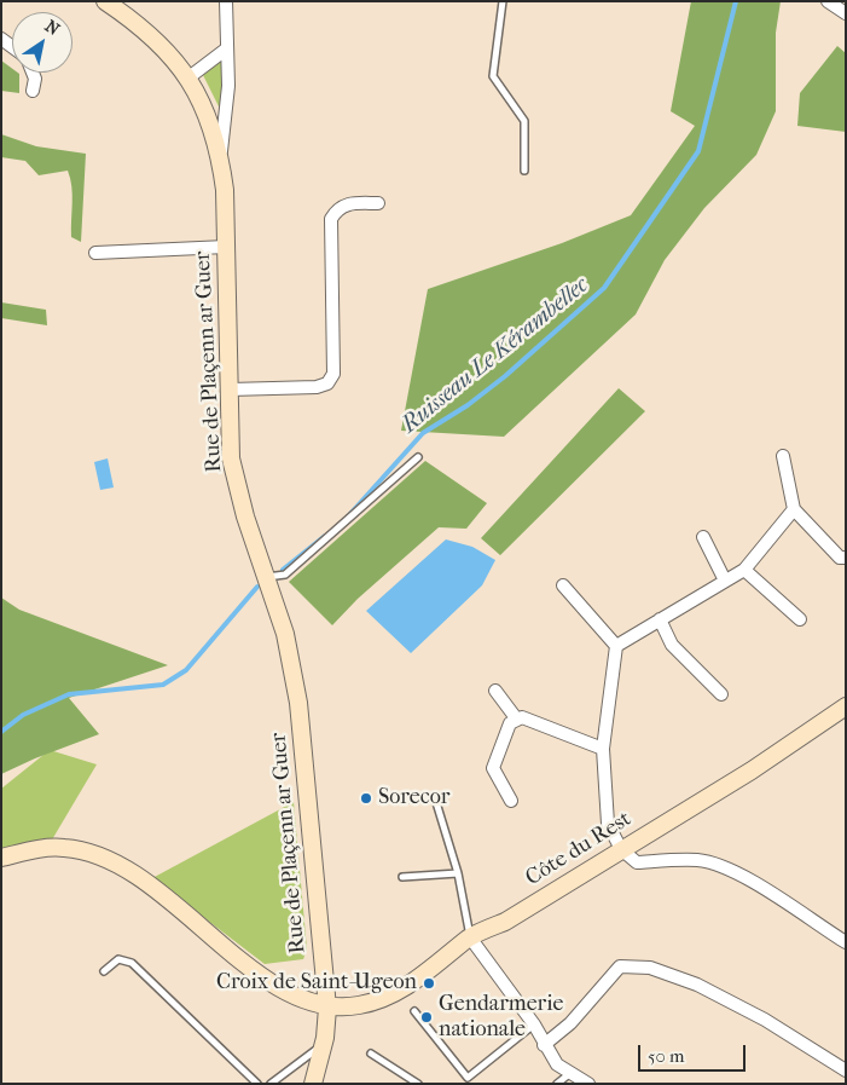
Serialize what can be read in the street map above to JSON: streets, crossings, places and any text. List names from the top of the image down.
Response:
{
  "streets": {
    "main road": ["Rue de Plaçenn ar Guer", "Côte du Rest"]
  },
  "crossings": [
    ["Rue de Plaçenn ar Guer", "Côte du Rest"]
  ],
  "water": ["Ruisseau Le Kérambellec"],
  "places": ["Sorecor", "Croix de Saint-Ugeon", "Gendarmerie nationale"],
  "scale_bar": "50 m",
  "north": "top right"
}
